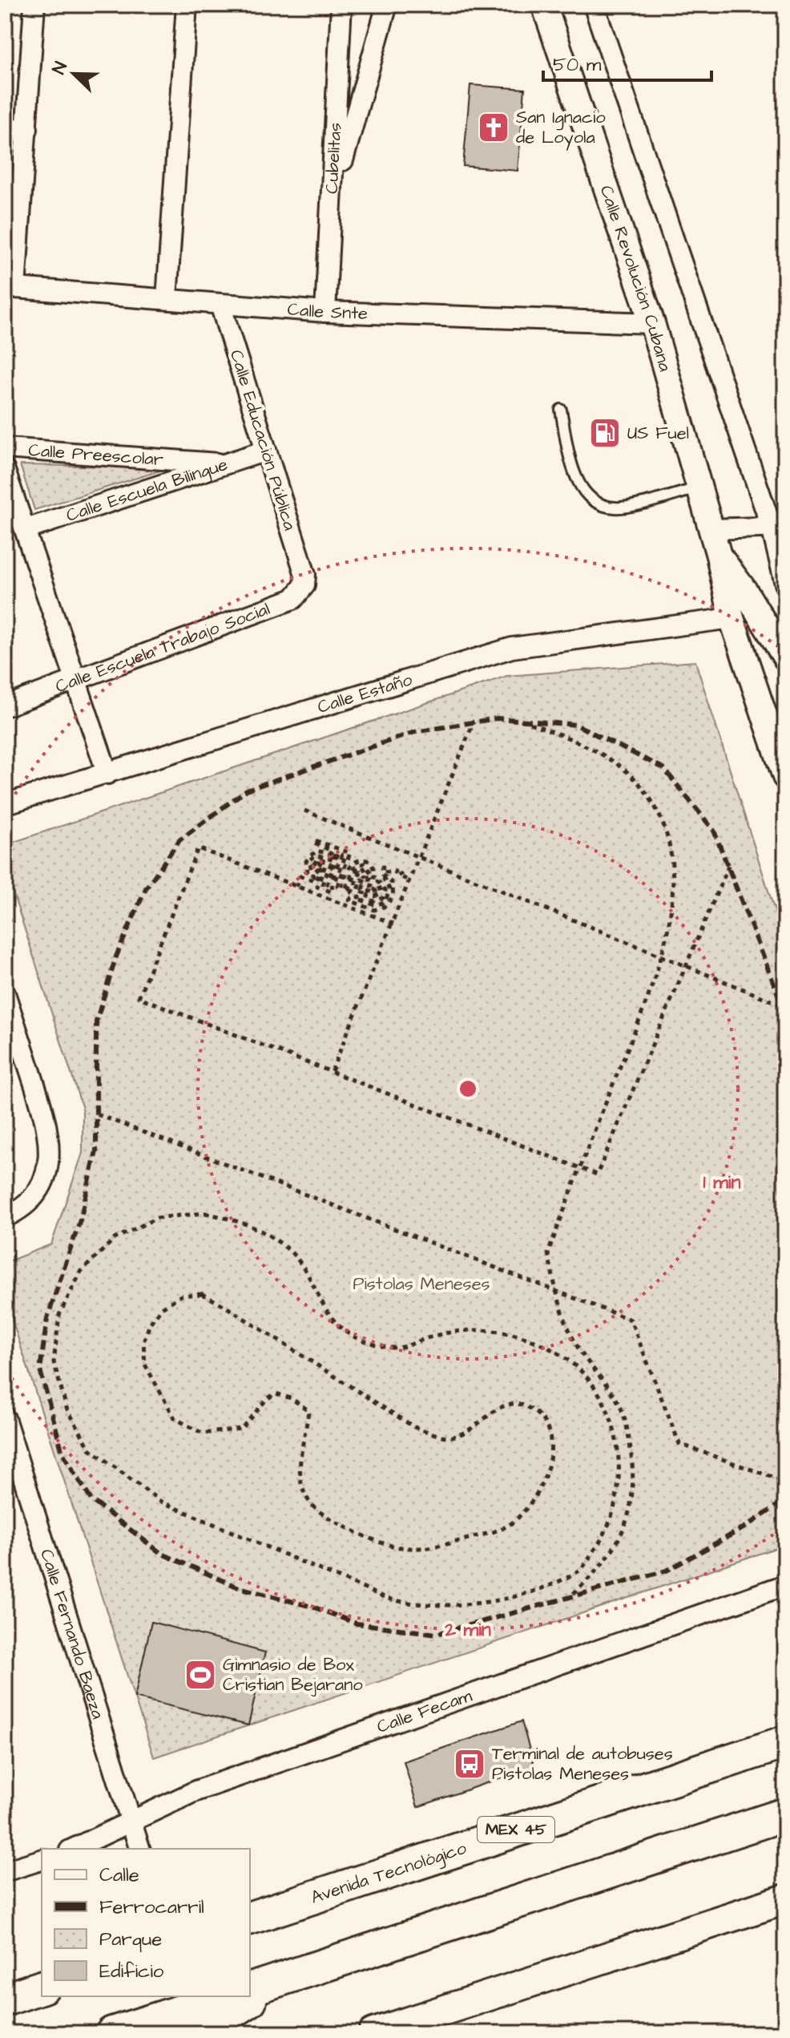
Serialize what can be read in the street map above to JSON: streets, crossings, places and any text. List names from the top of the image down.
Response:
{
  "streets": {
    "main road": ["MEX 45", "Avenida Tecnológico"],
    "street": [
      "Cubelitas",
      "Calle Revolución Cubana",
      "Calle Snte",
      "Calle Educación Pública",
      "Calle Preescolar",
      "Calle Escuela Bilingue",
      "Calle Escuela Trabajo Social",
      "Calle Estaño",
      "Calle Fernando Baeza",
      "Calle Fecam"
    ]
  },
  "crossings": [
    ["Cubelitas", "Calle Snte"],
    ["Calle Revolución Cubana", "Calle Snte"],
    ["Calle Revolución Cubana", "Calle Estaño"],
    ["Calle Snte", "Calle Educación Pública"],
    ["Calle Educación Pública", "Calle Escuela Bilingue"],
    ["Calle Educación Pública", "Calle Escuela Trabajo Social"],
    ["Calle Preescolar", "Calle Escuela Bilingue"],
    ["Calle Fernando Baeza", "Calle Fecam"]
  ],
  "parks": ["Pistolas Meneses"],
  "places": {
    "church": ["San Ignacio de Loyola"],
    "fuel station": ["US Fuel"],
    "sports": ["Gimnasio de Box Cristian Bejarano"],
    "bus stop": ["Terminal de autobuses Pistolas Meneses"]
  },
  "legend": [
    "Calle",
    "Ferrocarril",
    "Parque",
    "Edificio"
  ],
  "scale_bar": "50 m",
  "north": "top left",
  "rings": ["1 min", "2 min"]
}
